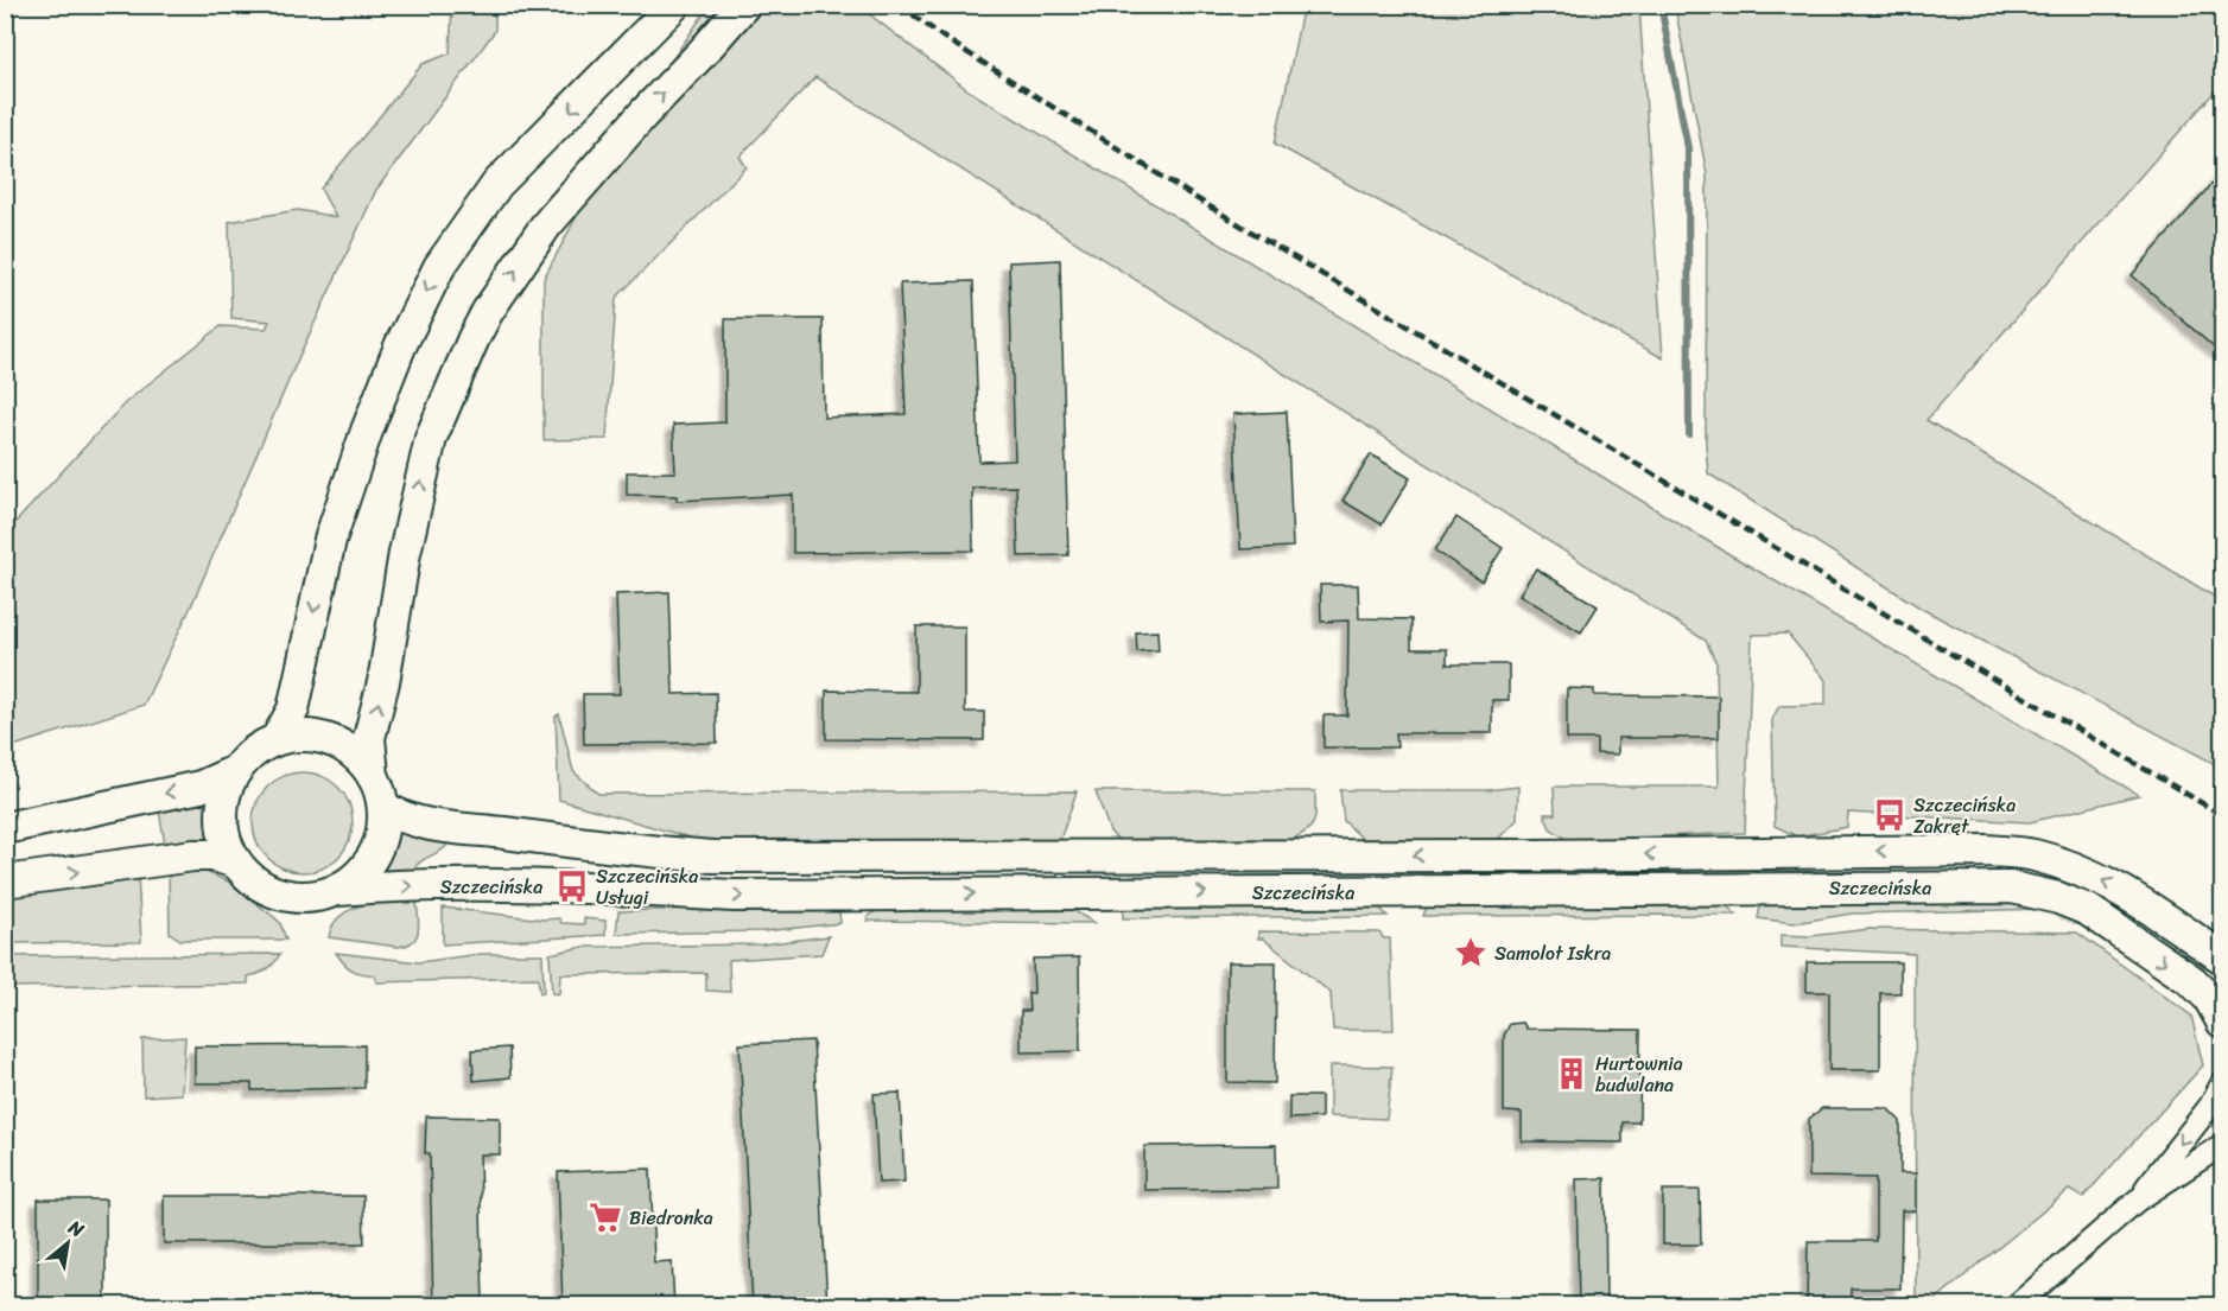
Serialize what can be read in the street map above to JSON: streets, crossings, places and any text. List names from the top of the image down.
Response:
{
  "streets": {
    "main road": ["Szczecińska"]
  },
  "places": {
    "bus stop": ["Szczecińska Zakręt", "Szczecińska Usługi"],
    "place": ["Samolot Iskra"],
    "building": ["Hurtownia budwlana"],
    "supermarket": ["Biedronka"]
  },
  "north": "top right"
}
